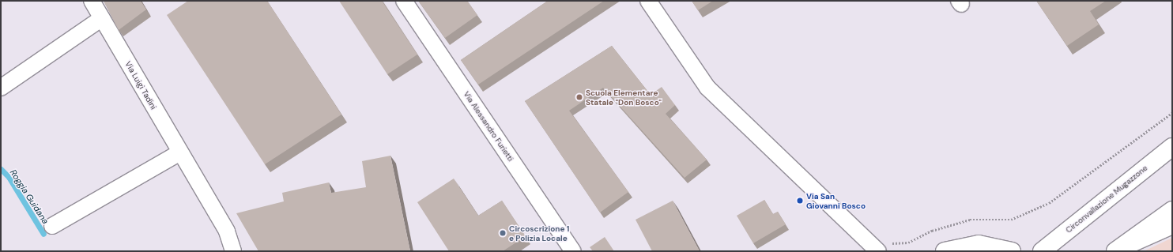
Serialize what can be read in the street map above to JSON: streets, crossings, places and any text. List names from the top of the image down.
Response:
{
  "streets": {
    "main road": ["Circonvallazione Mugazzone"],
    "street": ["Via Luigi Tadini", "Via Alessandro Furietti"]
  },
  "water": ["Roggia Guidana"],
  "places": ["Scuola Elementare Statale \"Don Bosco\"", "Via San Giovanni Bosco", "Circoscrizione 1 e Polizia Locale"]
}
